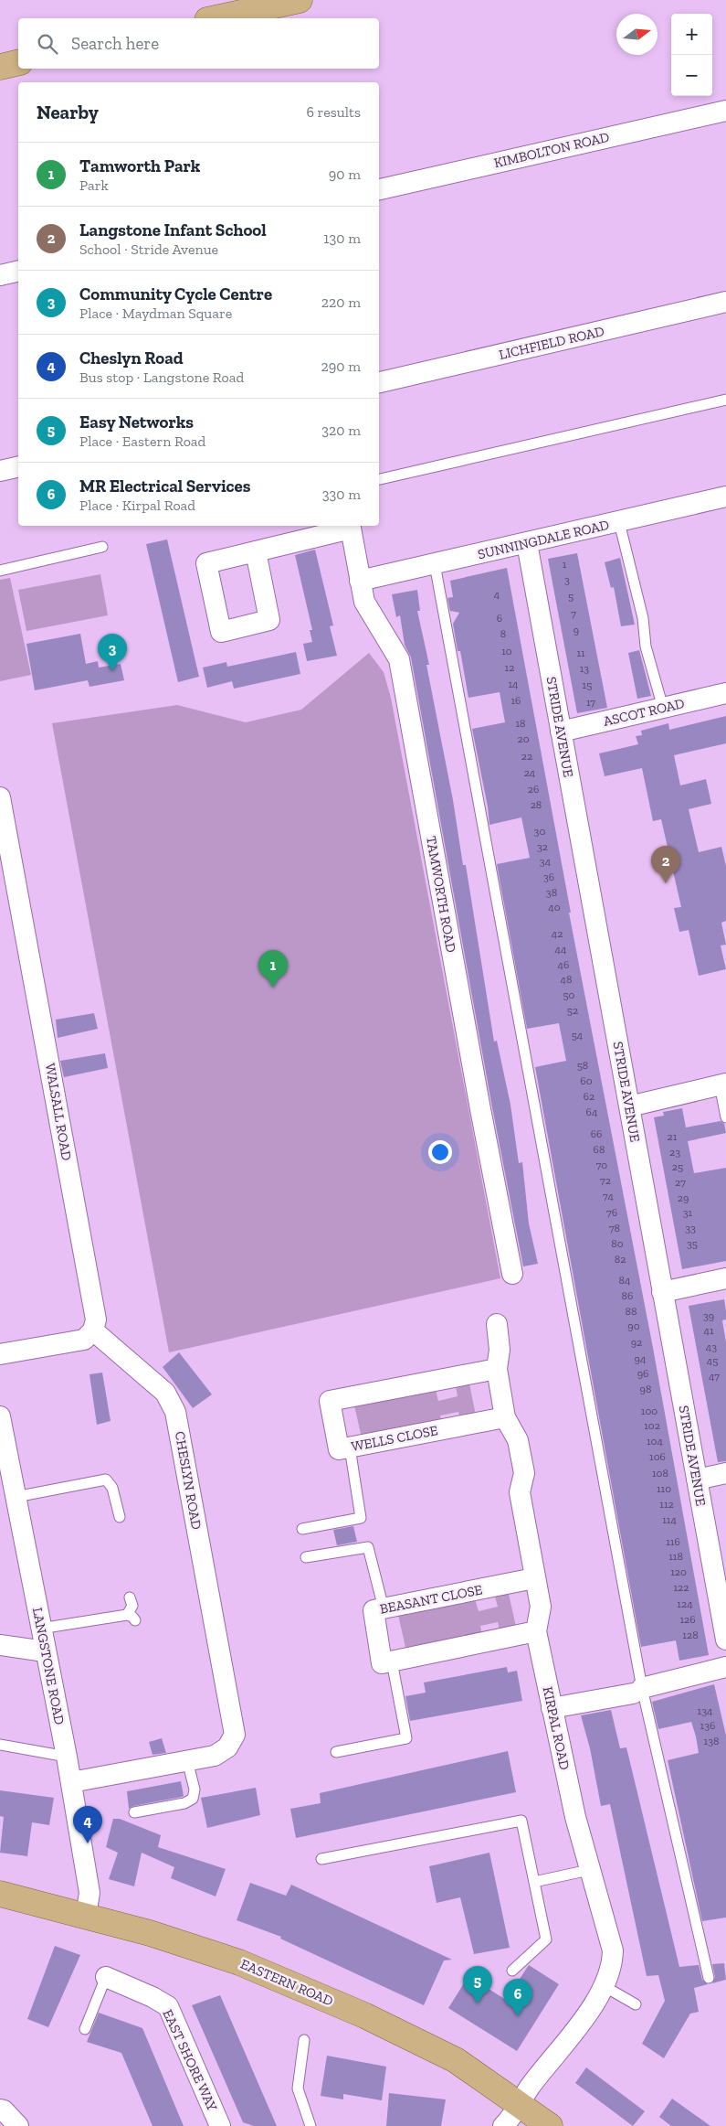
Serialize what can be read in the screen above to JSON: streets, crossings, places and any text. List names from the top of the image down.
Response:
{
  "streets": {
    "main road": ["EASTERN ROAD"],
    "street": [
      "KIMBOLTON ROAD",
      "LICHFIELD ROAD",
      "SUNNINGDALE ROAD",
      "ASCOT ROAD",
      "STRIDE AVENUE",
      "TAMWORTH ROAD",
      "WALSALL ROAD",
      "WELLS CLOSE",
      "CHESLYN ROAD",
      "BEASANT CLOSE",
      "LANGSTONE ROAD",
      "KIRPAL ROAD",
      "EAST SHORE WAY"
    ]
  },
  "crossings": [
    ["SUNNINGDALE ROAD", "STRIDE AVENUE"],
    ["SUNNINGDALE ROAD", "TAMWORTH ROAD"],
    ["ASCOT ROAD", "STRIDE AVENUE"],
    ["WALSALL ROAD", "CHESLYN ROAD"],
    ["WELLS CLOSE", "KIRPAL ROAD"],
    ["CHESLYN ROAD", "LANGSTONE ROAD"],
    ["BEASANT CLOSE", "KIRPAL ROAD"],
    ["LANGSTONE ROAD", "EASTERN ROAD"],
    ["KIRPAL ROAD", "EASTERN ROAD"]
  ],
  "house_numbers": [
    "1",
    "3",
    "4",
    "5",
    "7",
    "6",
    "9",
    "8",
    "10",
    "11",
    "12",
    "13",
    "14",
    "15",
    "16",
    "17",
    "18",
    "20",
    "22",
    "24",
    "26",
    "28",
    "30",
    "32",
    "34",
    "36",
    "38",
    "40",
    "42",
    "44",
    "46",
    "48",
    "50",
    "52",
    "54",
    "58",
    "60",
    "62",
    "64",
    "66",
    "21",
    "68",
    "23",
    "70",
    "25",
    "72",
    "27",
    "74",
    "29",
    "76",
    "31",
    "78",
    "33",
    "80",
    "35",
    "82",
    "84",
    "86",
    "88",
    "39",
    "90",
    "41",
    "92",
    "43",
    "94",
    "45",
    "96",
    "47",
    "98",
    "100",
    "102",
    "104",
    "106",
    "108",
    "110",
    "112",
    "114",
    "116",
    "118",
    "120",
    "122",
    "124",
    "126",
    "128",
    "134",
    "136",
    "138"
  ],
  "north": "right",
  "page": {
    "map_buttons": ["+", "−"],
    "search": "Search here",
    "heading": ["Nearby", "6 results"],
    "list": [
      {
        "mark": "1",
        "name": "Tamworth Park",
        "note": "Park",
        "value": "90 m"
      },
      {
        "mark": "2",
        "name": "Langstone Infant School",
        "note": "School · Stride Avenue",
        "value": "130 m"
      },
      {
        "mark": "3",
        "name": "Community Cycle Centre",
        "note": "Place · Maydman Square",
        "value": "220 m"
      },
      {
        "mark": "4",
        "name": "Cheslyn Road",
        "note": "Bus stop · Langstone Road",
        "value": "290 m"
      },
      {
        "mark": "5",
        "name": "Easy Networks",
        "note": "Place · Eastern Road",
        "value": "320 m"
      },
      {
        "mark": "6",
        "name": "MR Electrical Services",
        "note": "Place · Kirpal Road",
        "value": "330 m"
      }
    ],
    "pins": [
      "3",
      "2",
      "1",
      "4",
      "5",
      "6"
    ]
  }
}
